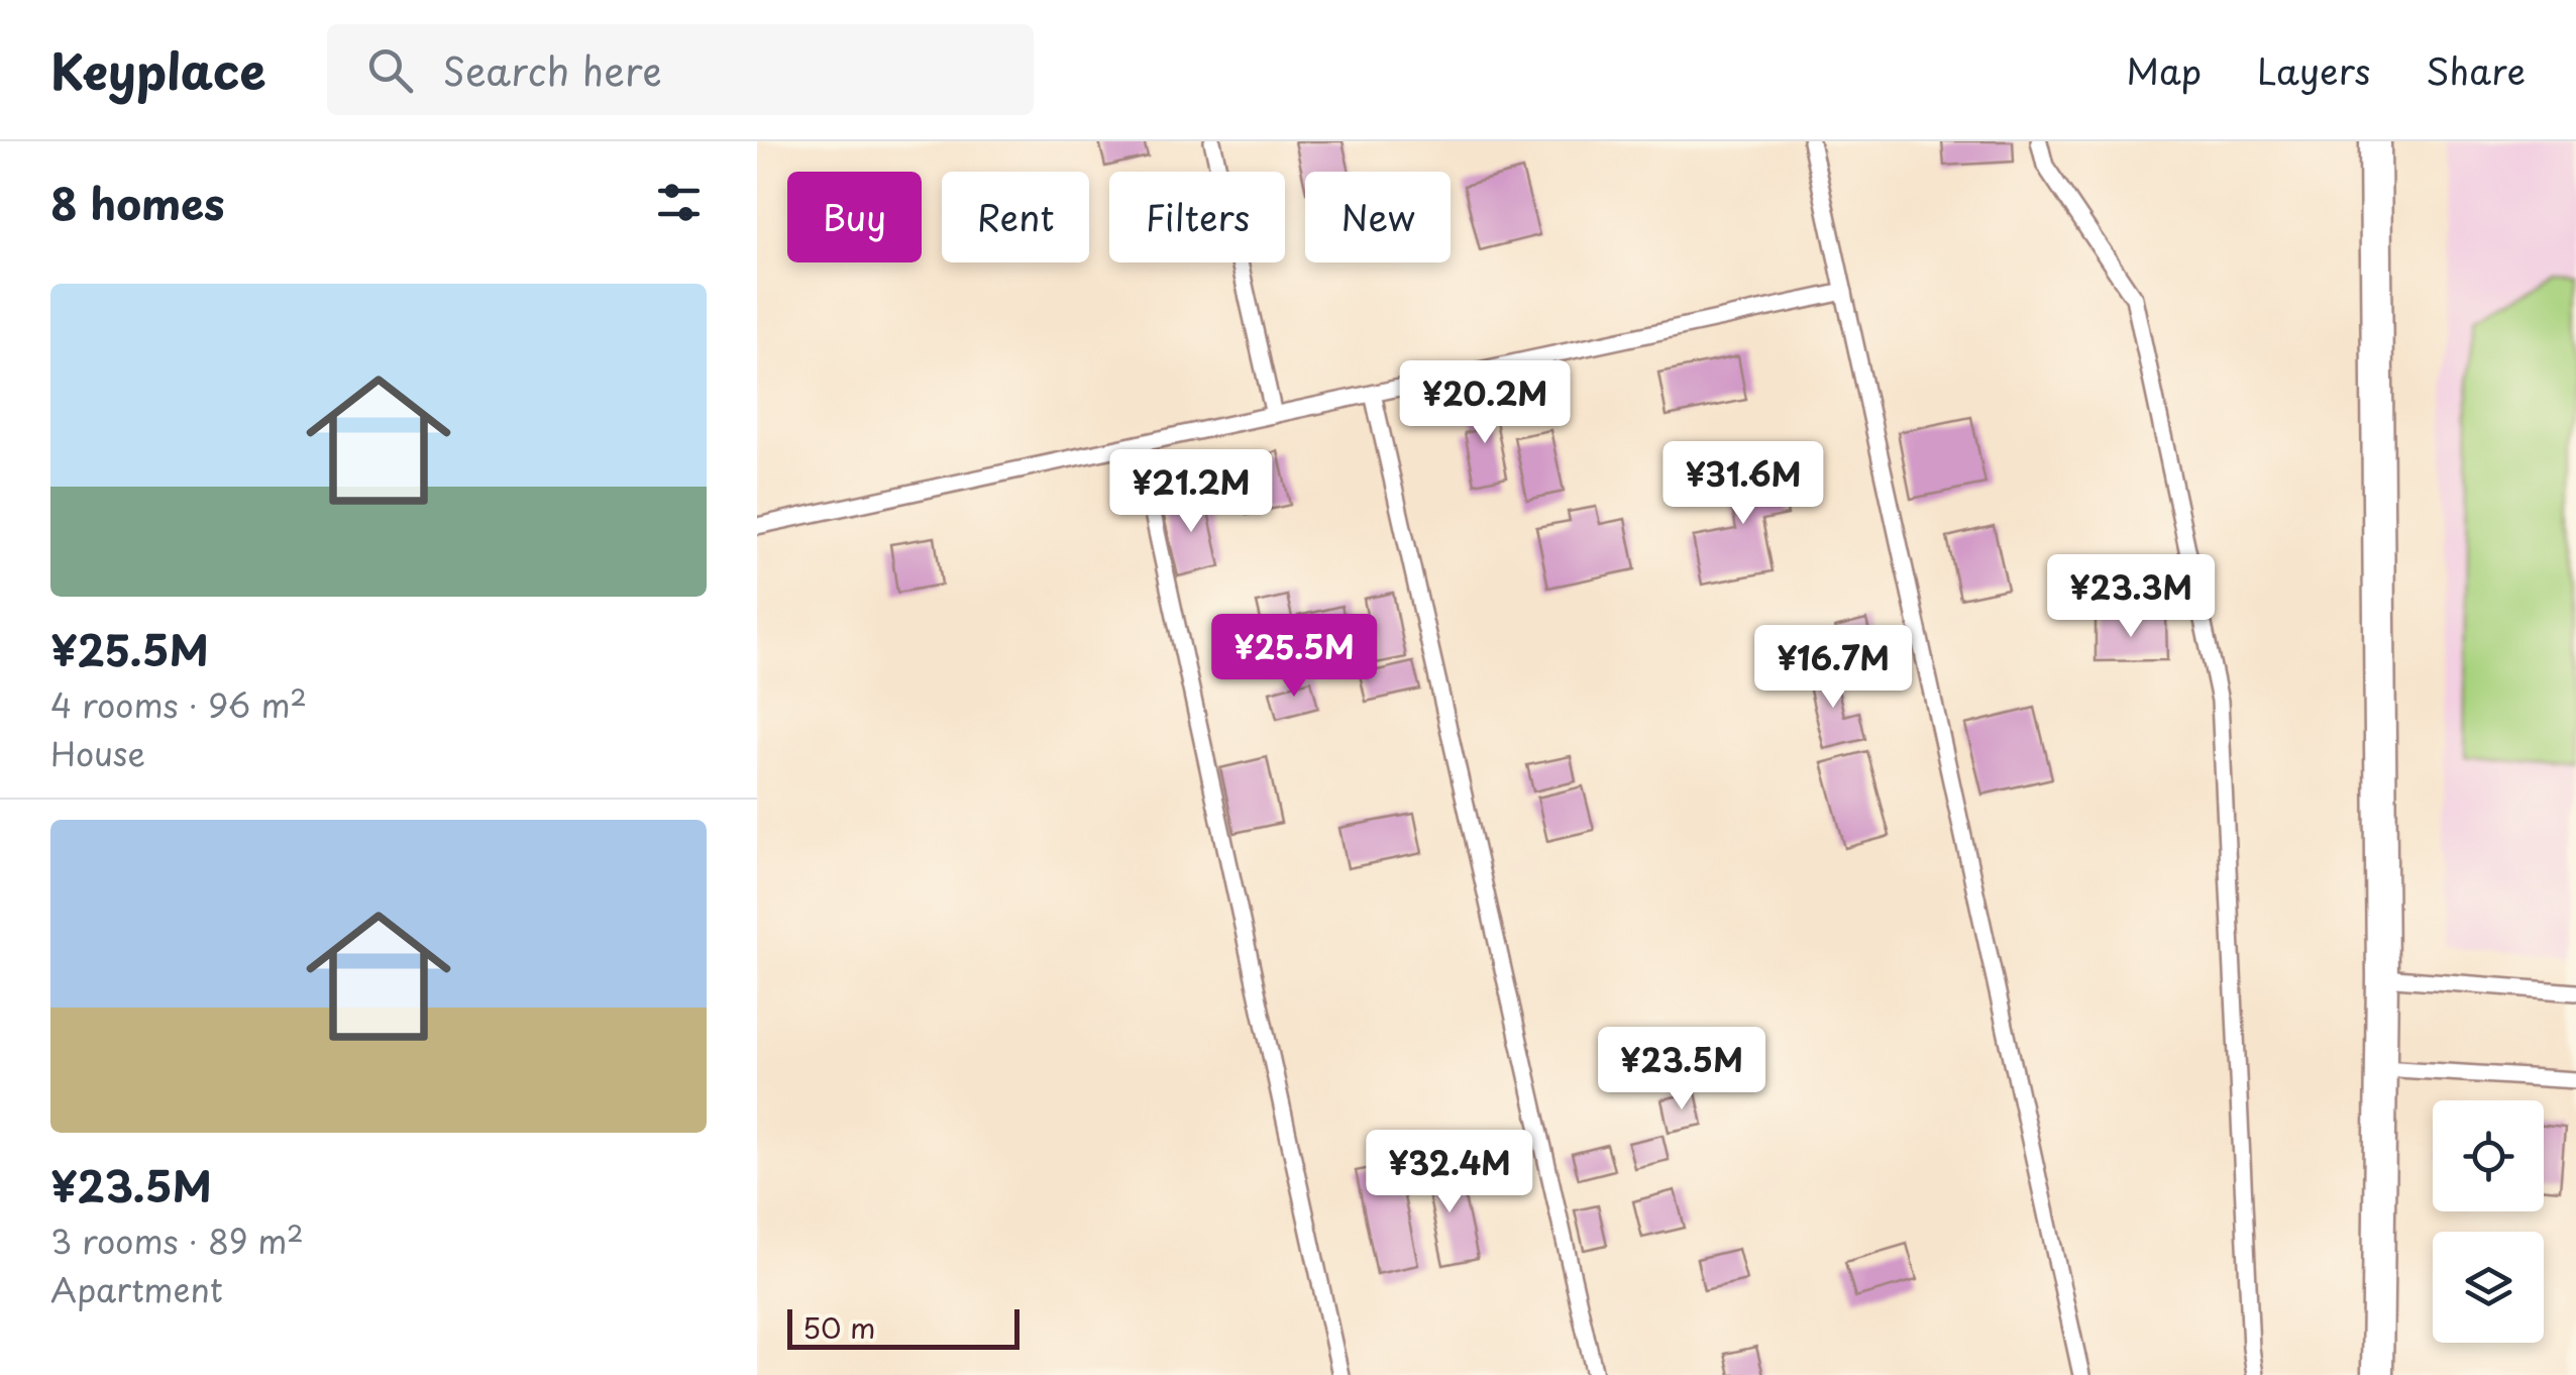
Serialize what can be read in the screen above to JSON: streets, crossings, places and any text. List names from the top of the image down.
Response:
{
  "scale_bar": "50 m",
  "page": {
    "header": "Keyplace",
    "search": "Search here",
    "nav": ["Map", "Layers", "Share"],
    "heading": "8 homes",
    "chip": [
      "Buy",
      "Rent",
      "Filters",
      "New"
    ],
    "list": [
      {
        "name": "¥25.5M",
        "note": "4 rooms · 96 m² · House"
      },
      {
        "name": "¥23.5M",
        "note": "3 rooms · 89 m² · Apartment"
      }
    ],
    "price": [
      "¥20.2M",
      "¥31.6M",
      "¥21.2M",
      "¥23.3M",
      "¥25.5M",
      "¥16.7M",
      "¥23.5M",
      "¥32.4M"
    ],
    "scale": "50 m"
  }
}
